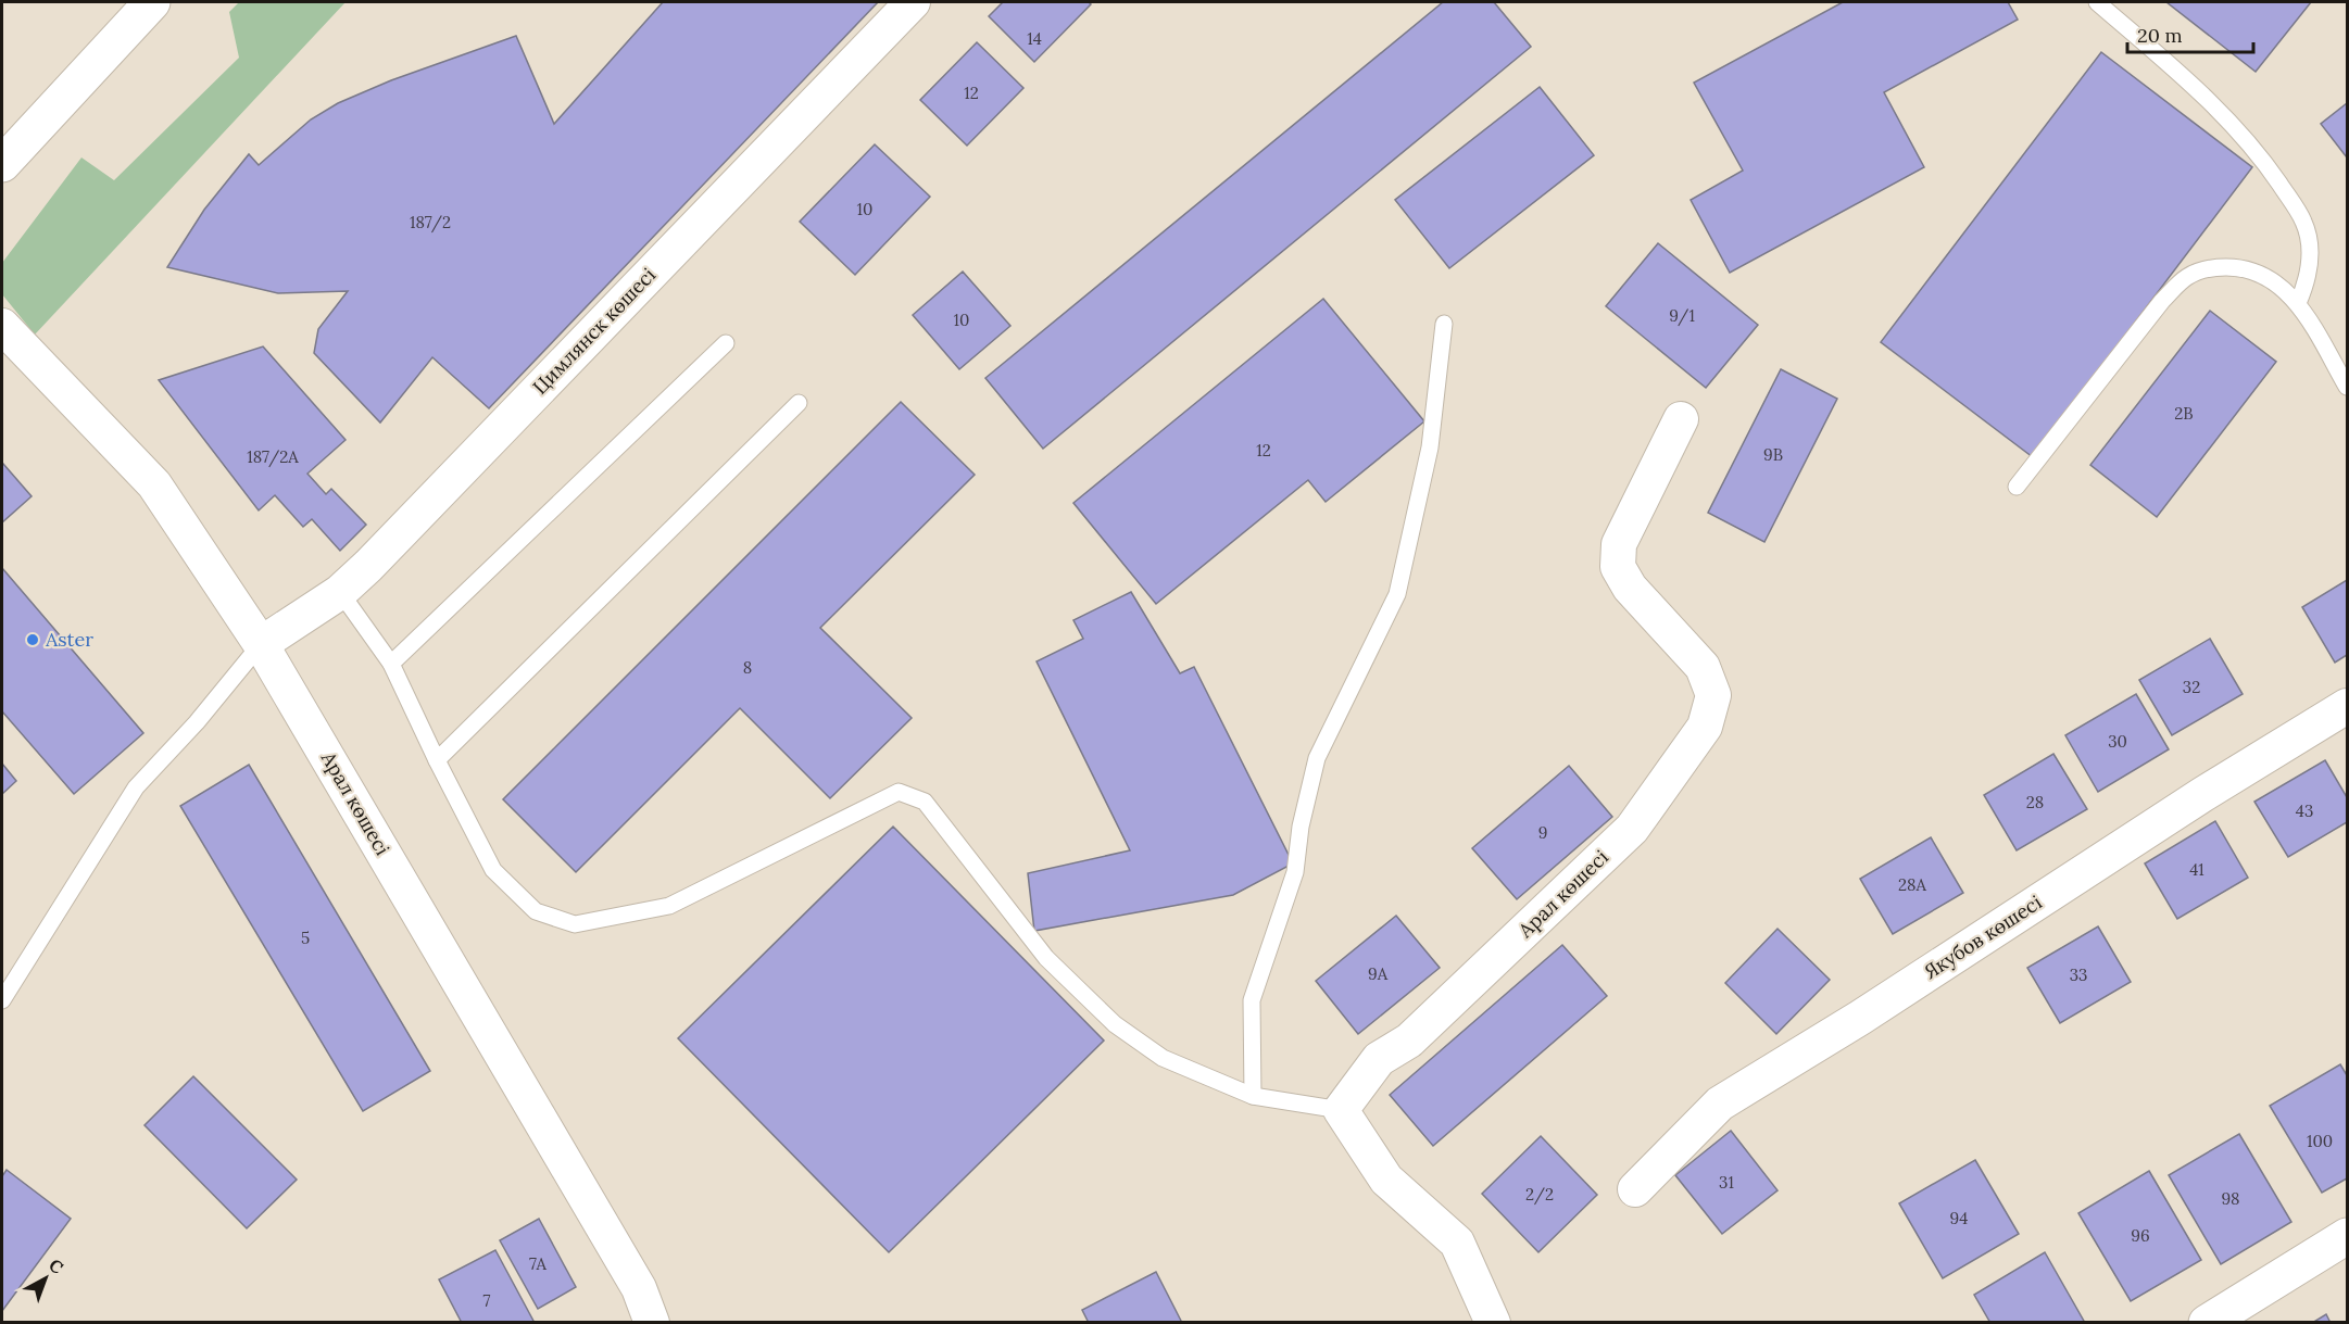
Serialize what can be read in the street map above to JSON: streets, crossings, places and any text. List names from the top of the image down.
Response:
{
  "streets": {
    "street": ["Цимлянск көшесі", "Арал көшесі", "Якубов көшесі"]
  },
  "crossings": [
    ["Цимлянск көшесі", "Арал көшесі"]
  ],
  "places": ["Aster"],
  "house_numbers": [
    "14",
    "12",
    "10",
    "187/2",
    "9/1",
    "10",
    "2В",
    "12",
    "9В",
    "187/2А",
    "8",
    "32",
    "30",
    "28",
    "43",
    "9",
    "41",
    "28А",
    "5",
    "9А",
    "33",
    "100",
    "31",
    "2/2",
    "98",
    "94",
    "96",
    "7А",
    "7"
  ],
  "scale_bar": "20 m",
  "north": "top right"
}
